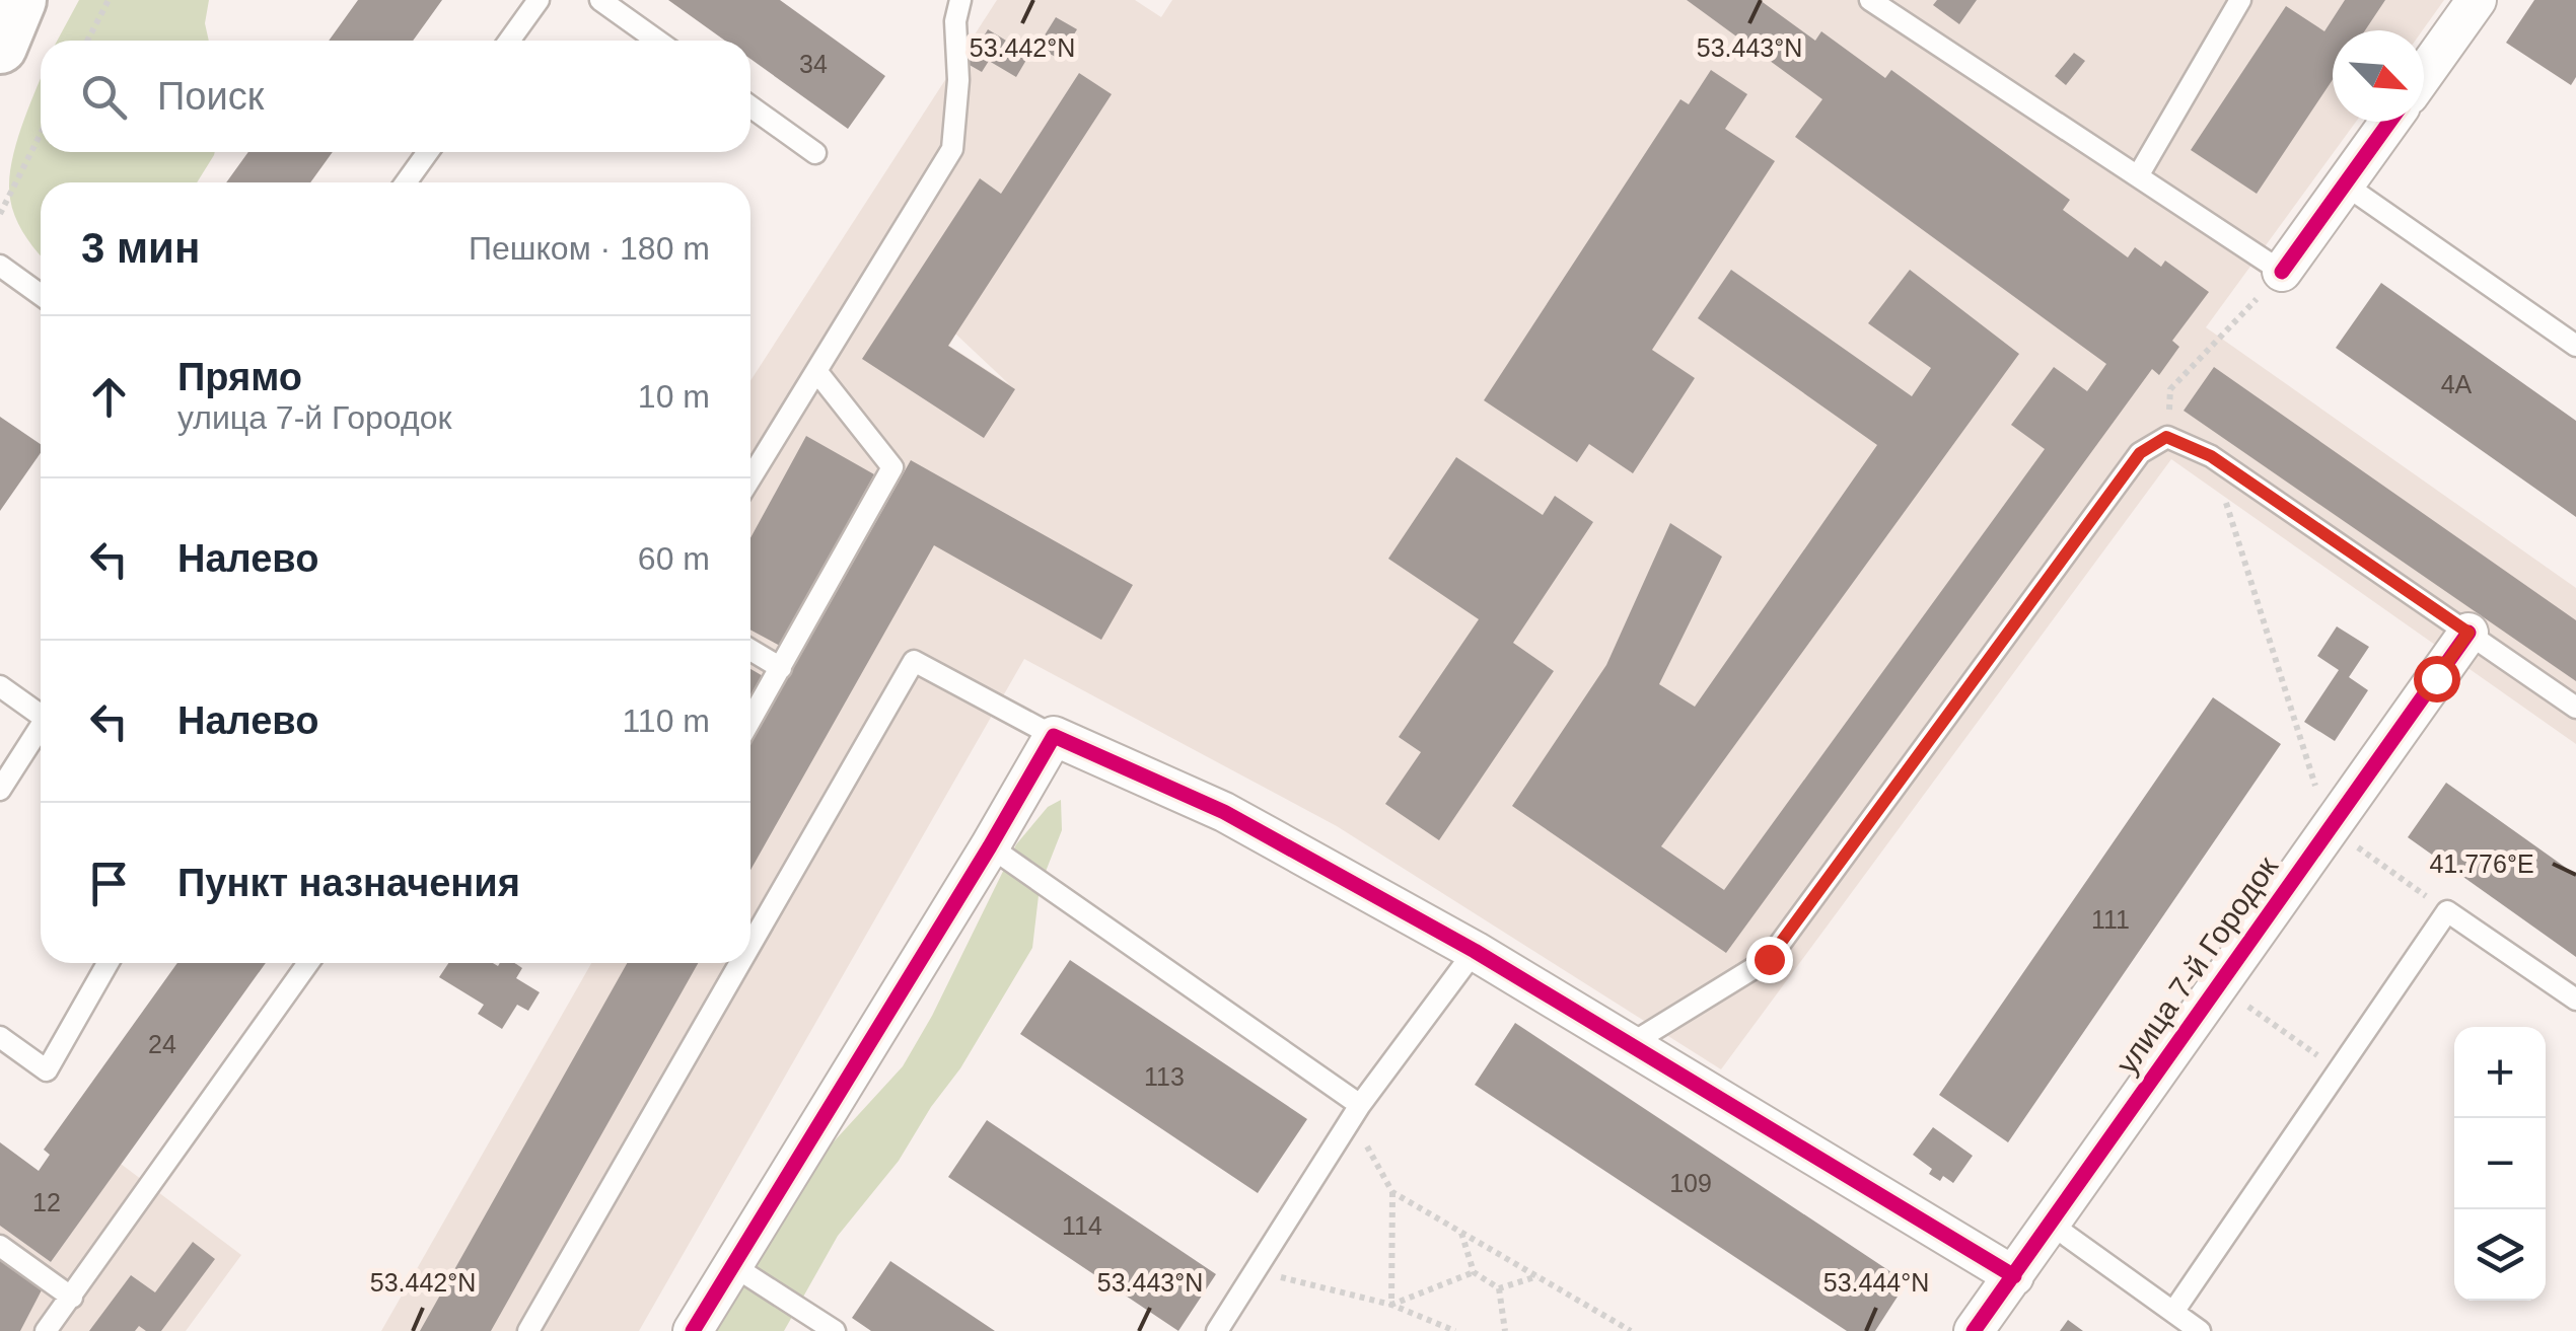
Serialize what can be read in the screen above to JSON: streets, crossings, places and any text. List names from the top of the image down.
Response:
{
  "streets": {
    "street": ["улица 7-й Городок"]
  },
  "house_numbers": [
    "34",
    "4А",
    "111",
    "24",
    "113",
    "109",
    "12",
    "114"
  ],
  "north": "bottom right",
  "page": {
    "search": "Поиск",
    "heading": ["3 мин", "Пешком · 180 m"],
    "list": [
      ["Прямо", "улица 7-й Городок", "10 m"],
      ["Налево", "60 m"],
      ["Налево", "110 m"],
      "Пункт назначения"
    ],
    "map_buttons": ["+", "−"]
  },
  "coordinates": [
    "53.442°N",
    "53.443°N",
    "41.776°E",
    "53.444°N"
  ]
}
